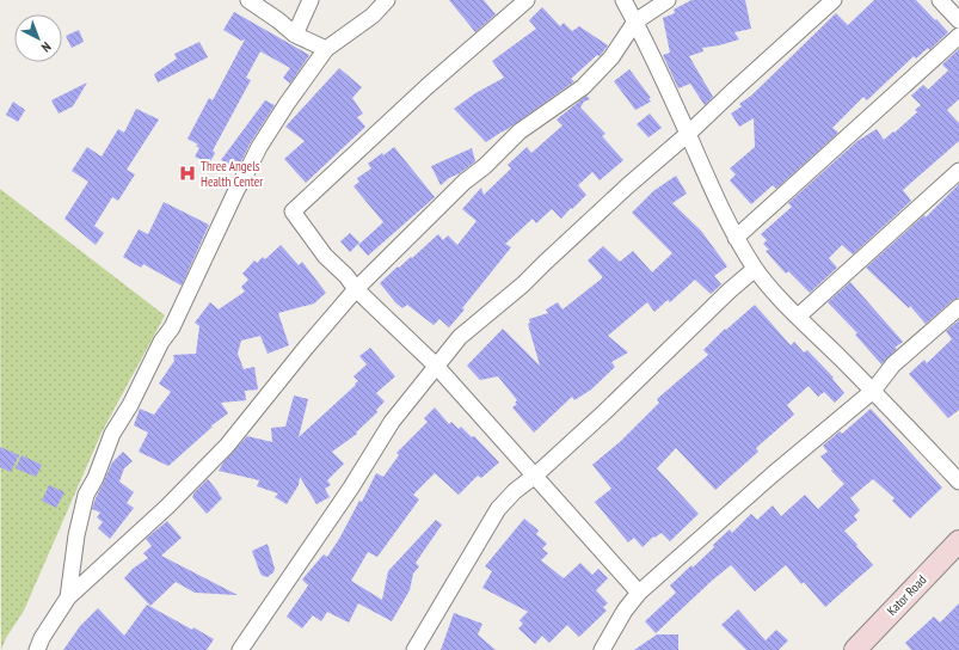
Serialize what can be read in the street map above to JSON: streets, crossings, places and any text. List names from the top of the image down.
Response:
{
  "streets": {
    "main road": ["Kator Road"]
  },
  "places": {
    "hospital": ["Three Angels Health Center"]
  },
  "north": "bottom right"
}
